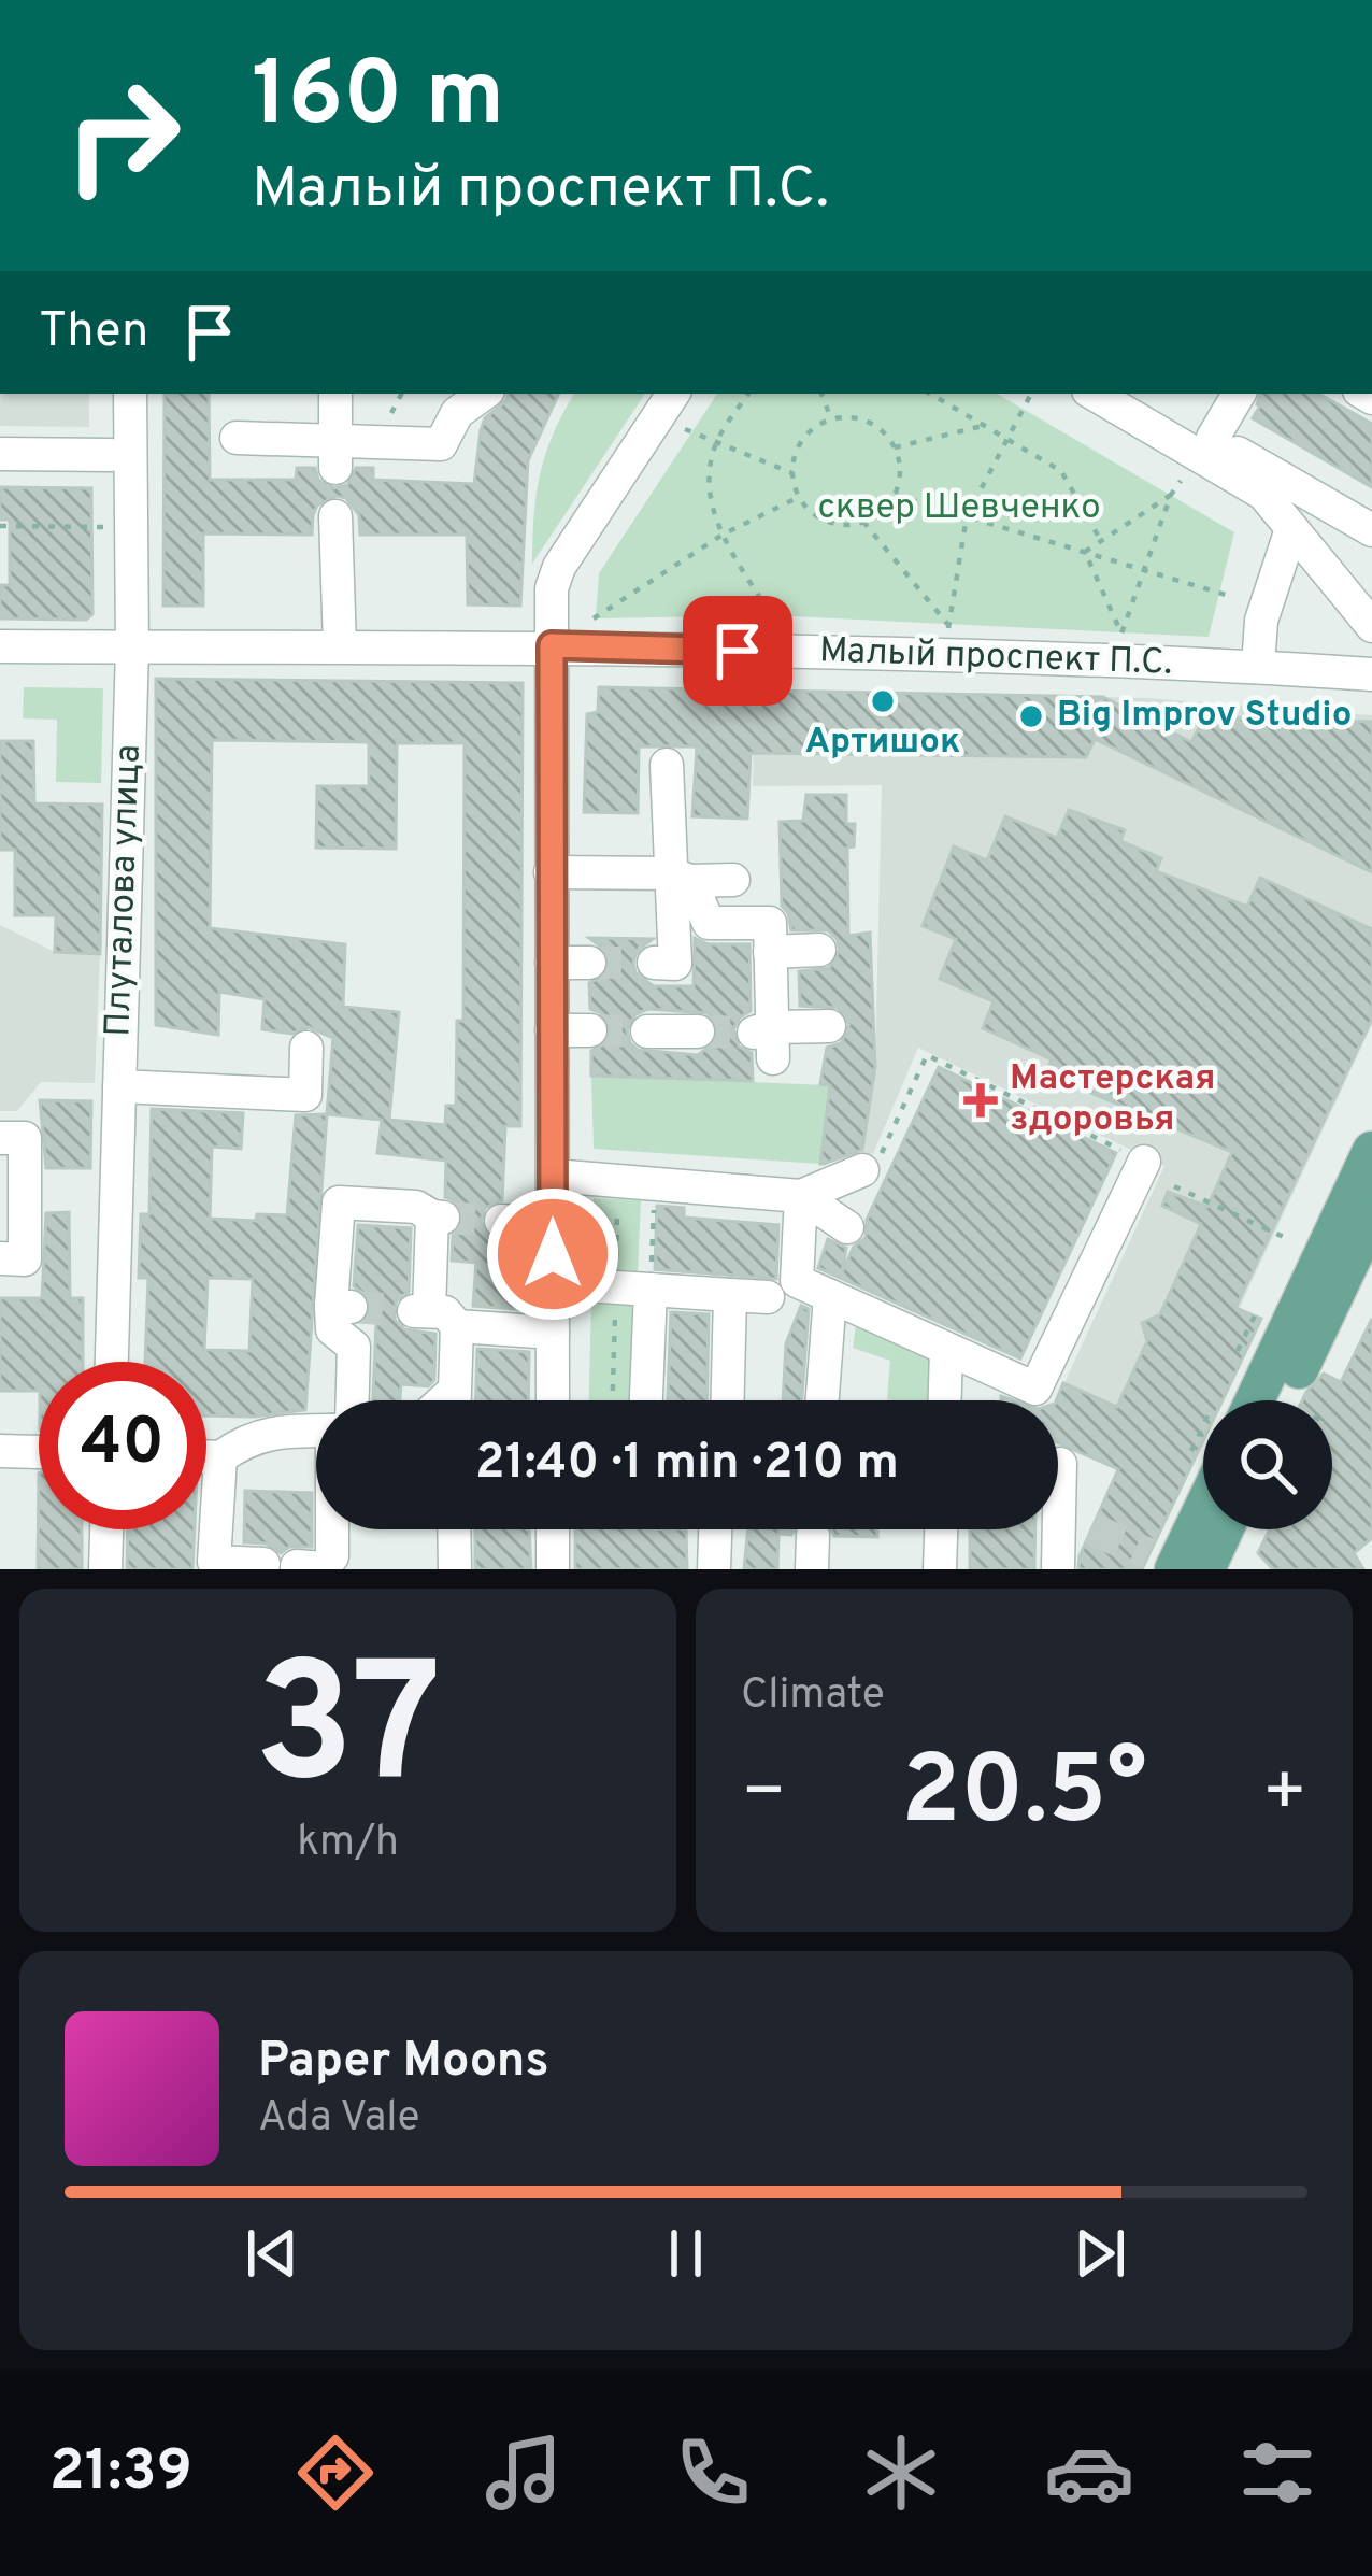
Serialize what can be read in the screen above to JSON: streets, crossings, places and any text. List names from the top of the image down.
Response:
{
  "streets": {
    "street": ["Малый проспект П.С.", "Плуталова улица"]
  },
  "crossings": [
    ["Малый проспект П.С.", "Плуталова улица"]
  ],
  "parks": ["сквер Шевченко"],
  "places": {
    "other": ["Артишок", "Big Improv Studio"],
    "health": ["Мастерская здоровья"]
  },
  "page": {
    "turn": ["160 m", "Малый проспект П.С."],
    "then": "Then",
    "limit": "40",
    "trip": "21:40 · 1 min · 210 m",
    "tile": [
      ["37", "km/h"],
      "Climate"
    ],
    "heat": ["−", "20.5°", "+"],
    "song": ["Paper Moons", "Ada Vale"],
    "tabs": "21:39"
  }
}
